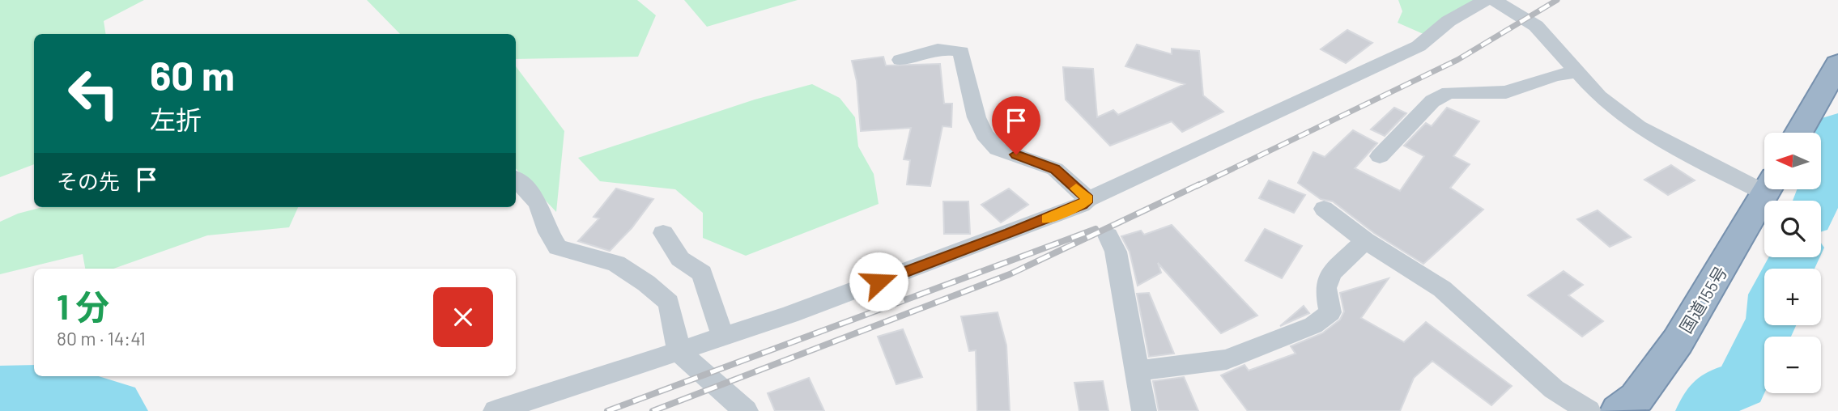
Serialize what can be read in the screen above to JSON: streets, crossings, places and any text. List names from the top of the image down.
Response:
{
  "streets": {
    "highway": ["国道155号"]
  },
  "north": "left",
  "page": {
    "turn": ["60 m", "左折"],
    "map_buttons": ["+", "−"],
    "then": "その先",
    "heading": ["1 分", "80 m · 14:41"]
  }
}
